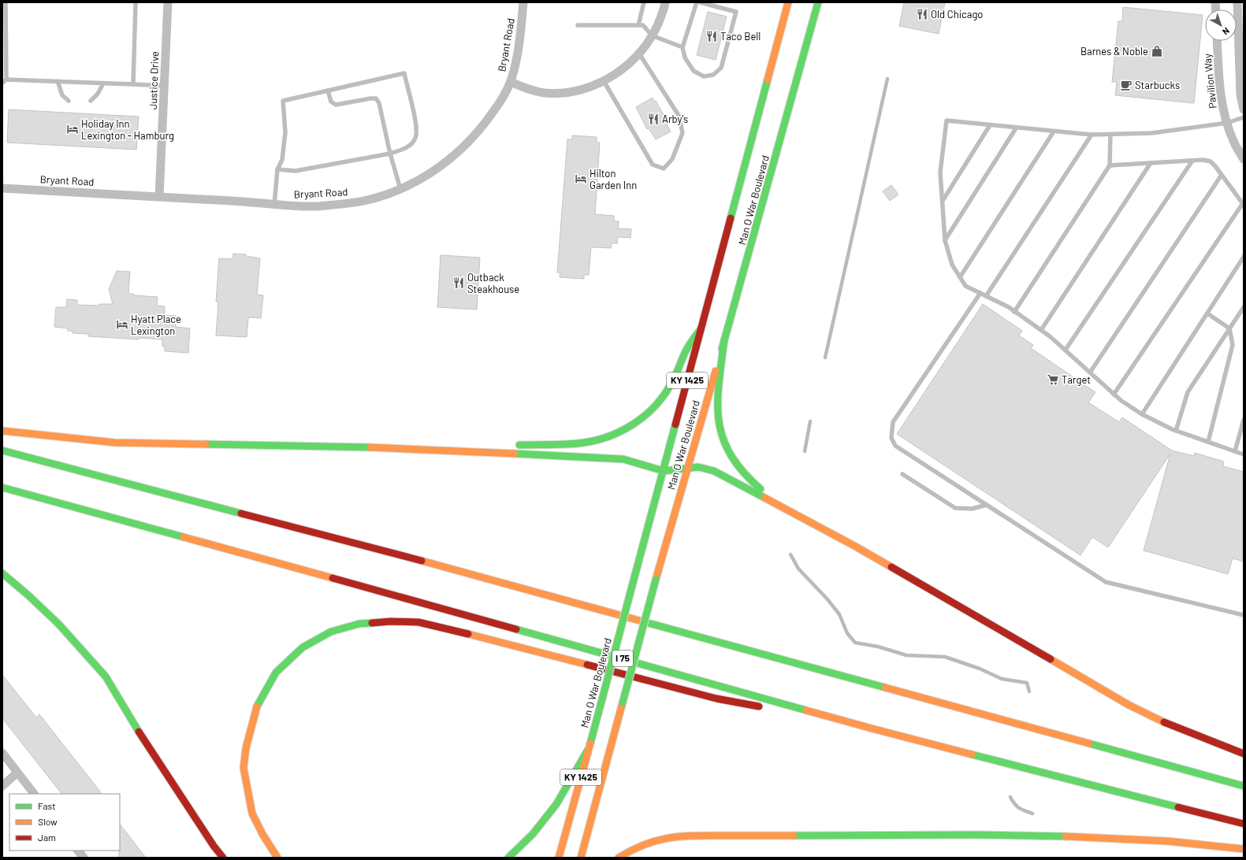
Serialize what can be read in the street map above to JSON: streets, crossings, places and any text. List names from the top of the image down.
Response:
{
  "streets": {
    "main road": ["Man O War Boulevard", "KY 1425", "I 75"],
    "street": ["Bryant Road", "Justice Drive", "Pavilion Way"]
  },
  "crossings": [
    ["Bryant Road", "Justice Drive"]
  ],
  "places": {
    "restaurant": [
      "Old Chicago",
      "Taco Bell",
      "Arby's",
      "Outback Steakhouse"
    ],
    "shop": ["Barnes & Noble"],
    "cafe": ["Starbucks"],
    "hotel": ["Holiday Inn Lexington - Hamburg", "Hilton Garden Inn", "Hyatt Place Lexington"],
    "supermarket": ["Target"]
  },
  "legend": ["Fast", "Slow", "Jam"],
  "north": "bottom right"
}
